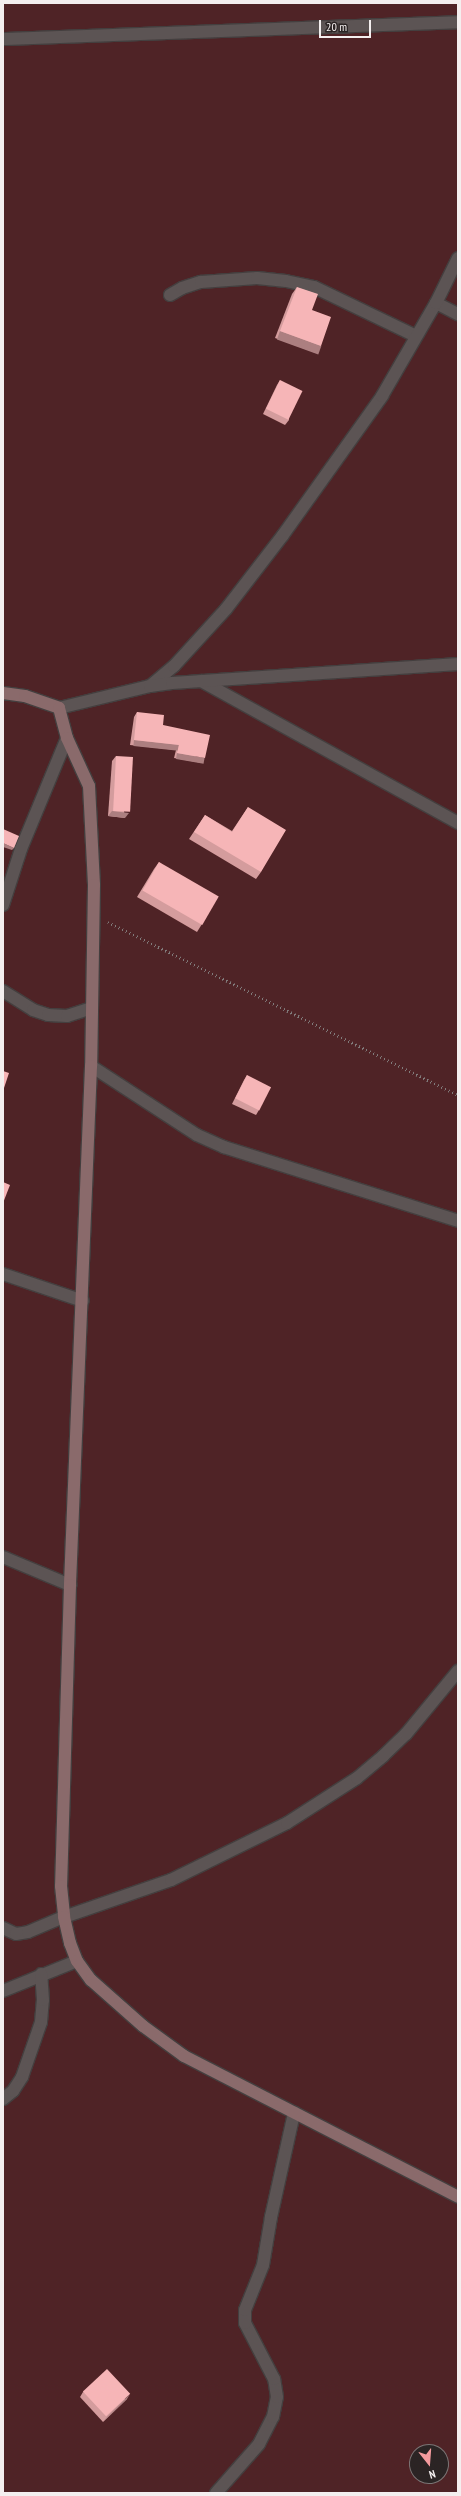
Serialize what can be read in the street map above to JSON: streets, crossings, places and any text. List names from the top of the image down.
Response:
{
  "scale_bar": "20 m",
  "north": "bottom"
}
